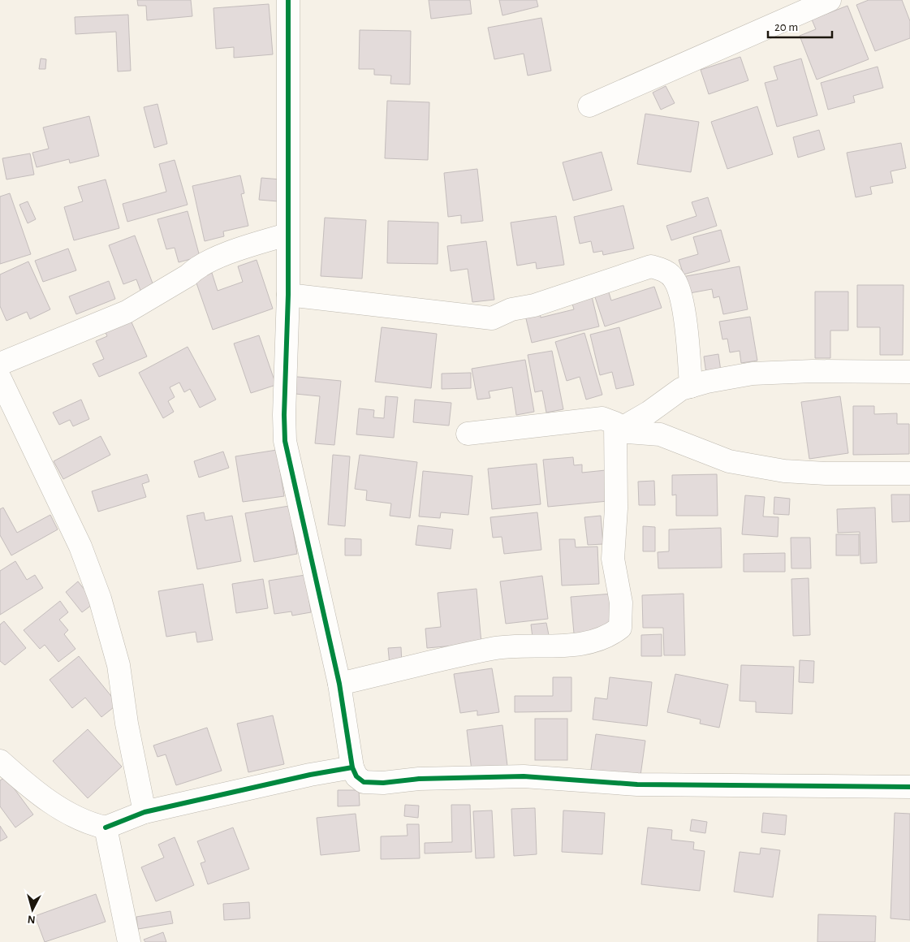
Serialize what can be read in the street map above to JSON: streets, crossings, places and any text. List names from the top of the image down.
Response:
{
  "scale_bar": "20 m",
  "north": "bottom"
}
